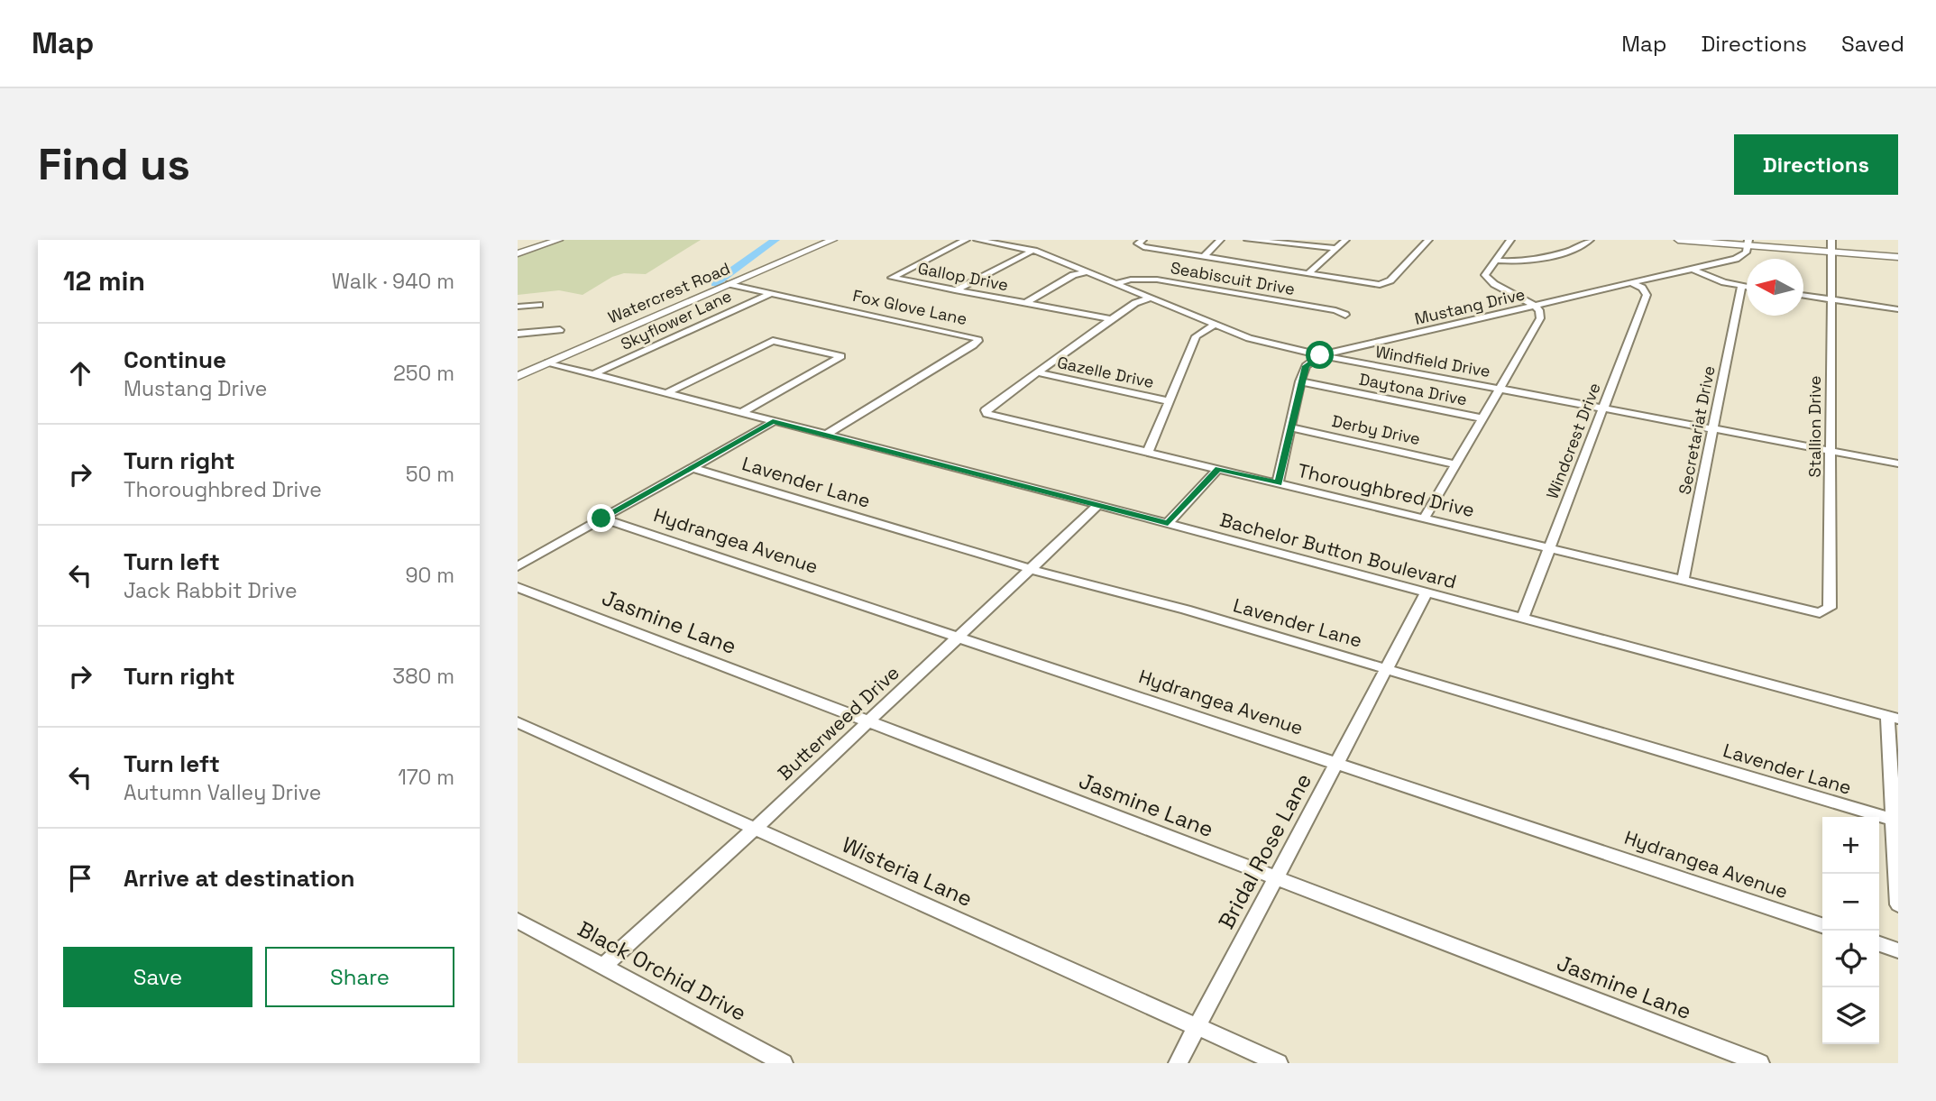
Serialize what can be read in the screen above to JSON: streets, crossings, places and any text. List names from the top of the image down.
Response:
{
  "streets": {
    "street": [
      "Gallop Drive",
      "Seabiscuit Drive",
      "Watercrest Road",
      "Mustang Drive",
      "Fox Glove Lane",
      "Skyflower Lane",
      "Windfield Drive",
      "Gazelle Drive",
      "Daytona Drive",
      "Stallion Drive",
      "Derby Drive",
      "Secretariat Drive",
      "Windcrest Drive",
      "Lavender Lane",
      "Thoroughbred Drive",
      "Hydrangea Avenue",
      "Bachelor Button Boulevard",
      "Jasmine Lane",
      "Butterweed Drive",
      "Bridal Rose Lane",
      "Wisteria Lane",
      "Black Orchid Drive"
    ]
  },
  "crossings": [
    ["Gallop Drive", "Thoroughbred Drive"],
    ["Seabiscuit Drive", "Windfield Drive"],
    ["Watercrest Road", "Fox Glove Lane"],
    ["Watercrest Road", "Bachelor Button Boulevard"],
    ["Mustang Drive", "Windfield Drive"],
    ["Mustang Drive", "Windcrest Drive"],
    ["Fox Glove Lane", "Skyflower Lane"],
    ["Fox Glove Lane", "Bachelor Button Boulevard"],
    ["Skyflower Lane", "Bachelor Button Boulevard"],
    ["Windfield Drive", "Stallion Drive"],
    ["Windfield Drive", "Secretariat Drive"],
    ["Windfield Drive", "Windcrest Drive"],
    ["Windfield Drive", "Thoroughbred Drive"],
    ["Gazelle Drive", "Thoroughbred Drive"],
    ["Stallion Drive", "Thoroughbred Drive"],
    ["Secretariat Drive", "Thoroughbred Drive"],
    ["Windcrest Drive", "Thoroughbred Drive"],
    ["Windcrest Drive", "Bachelor Button Boulevard"],
    ["Lavender Lane", "Butterweed Drive"],
    ["Lavender Lane", "Bridal Rose Lane"],
    ["Hydrangea Avenue", "Butterweed Drive"],
    ["Hydrangea Avenue", "Bridal Rose Lane"],
    ["Bachelor Button Boulevard", "Butterweed Drive"],
    ["Bachelor Button Boulevard", "Bridal Rose Lane"],
    ["Jasmine Lane", "Butterweed Drive"],
    ["Jasmine Lane", "Bridal Rose Lane"],
    ["Butterweed Drive", "Wisteria Lane"],
    ["Butterweed Drive", "Black Orchid Drive"],
    ["Bridal Rose Lane", "Wisteria Lane"]
  ],
  "north": "left",
  "page": {
    "header": "Map",
    "nav": ["Map", "Directions", "Saved"],
    "buttons": [
      "Directions",
      ["Save", "Share"]
    ],
    "title": "Find us",
    "heading": ["12 min", "Walk · 940 m"],
    "list": [
      ["Continue", "Mustang Drive", "250 m"],
      ["Turn right", "Thoroughbred Drive", "50 m"],
      ["Turn left", "Jack Rabbit Drive", "90 m"],
      ["Turn right", "380 m"],
      ["Turn left", "Autumn Valley Drive", "170 m"],
      "Arrive at destination"
    ],
    "map_buttons": ["+", "−"]
  }
}
